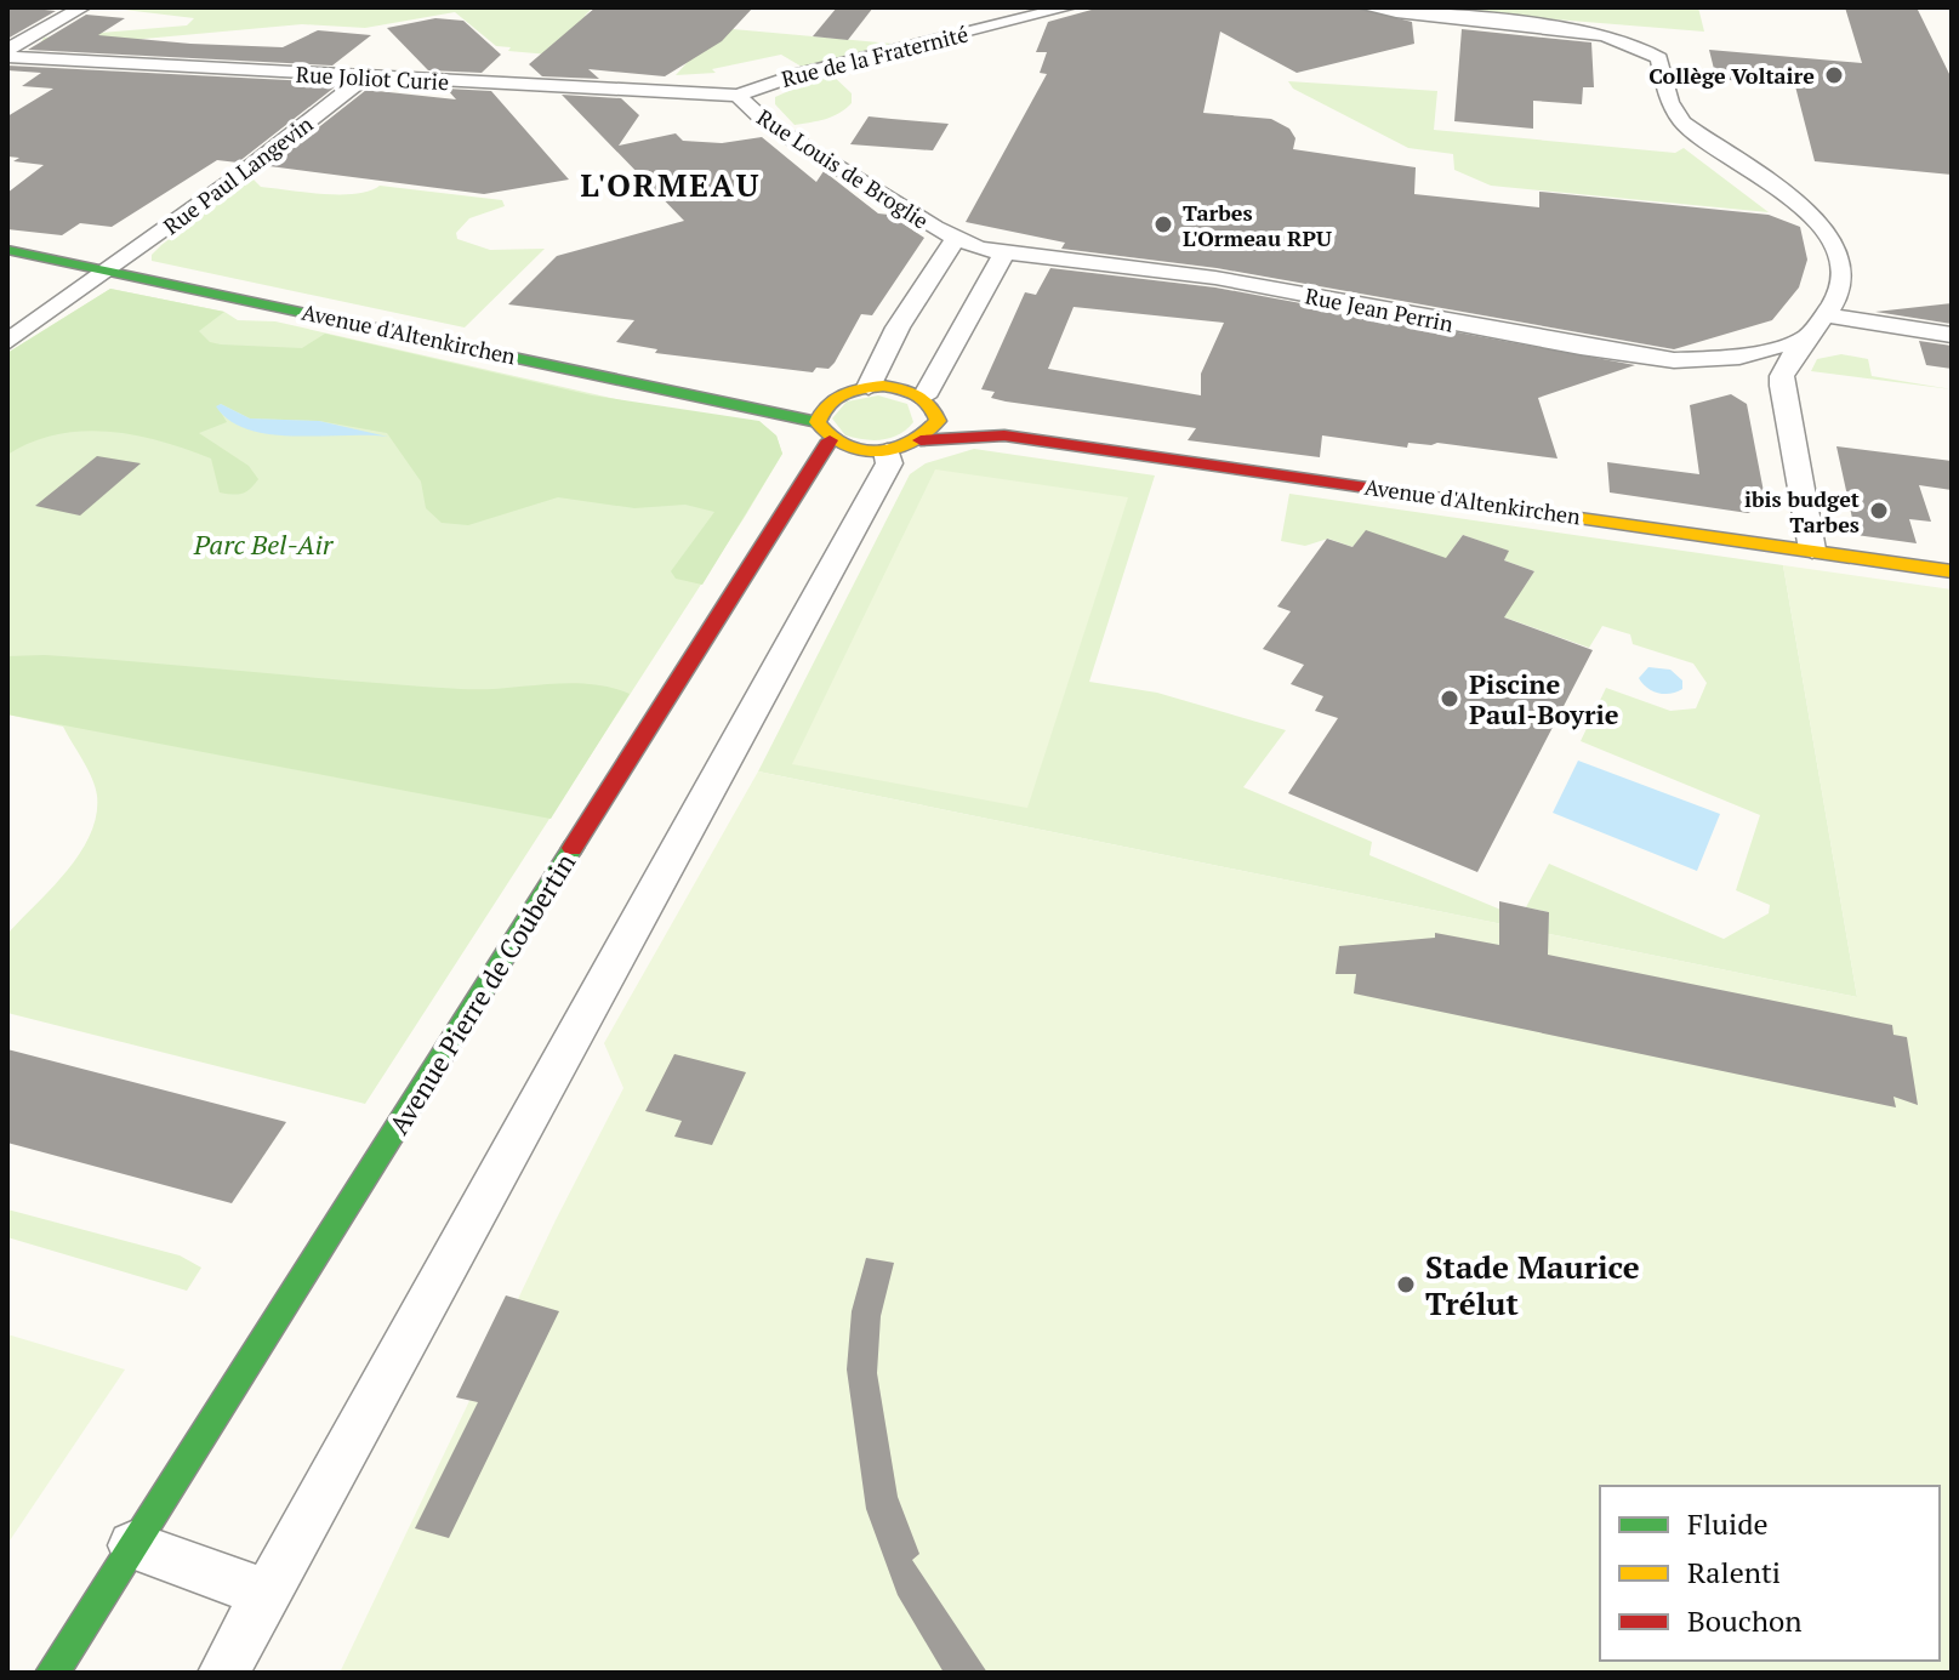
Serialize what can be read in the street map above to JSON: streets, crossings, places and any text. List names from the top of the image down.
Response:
{
  "streets": {
    "street": [
      "Rue de la Fraternité",
      "Rue Joliot Curie",
      "Rue Louis de Broglie",
      "Rue Paul Langevin",
      "Rue Jean Perrin",
      "Avenue d'Altenkirchen",
      "Avenue Pierre de Coubertin"
    ]
  },
  "crossings": [
    ["Rue de la Fraternité", "Rue Joliot Curie"],
    ["Rue de la Fraternité", "Rue Louis de Broglie"],
    ["Rue Joliot Curie", "Rue Louis de Broglie"],
    ["Rue Joliot Curie", "Rue Paul Langevin"],
    ["Rue Louis de Broglie", "Rue Jean Perrin"],
    ["Rue Louis de Broglie", "Avenue d'Altenkirchen"],
    ["Rue Paul Langevin", "Avenue d'Altenkirchen"],
    ["Avenue d'Altenkirchen", "Avenue Pierre de Coubertin"]
  ],
  "districts": ["L'ORMEAU"],
  "parks": ["Parc Bel-Air"],
  "places": [
    "Collège Voltaire",
    "Tarbes L'Ormeau RPU",
    "ibis budget Tarbes",
    "Piscine Paul-Boyrie",
    "Stade Maurice Trélut"
  ],
  "legend": ["Fluide", "Ralenti", "Bouchon"]
}
